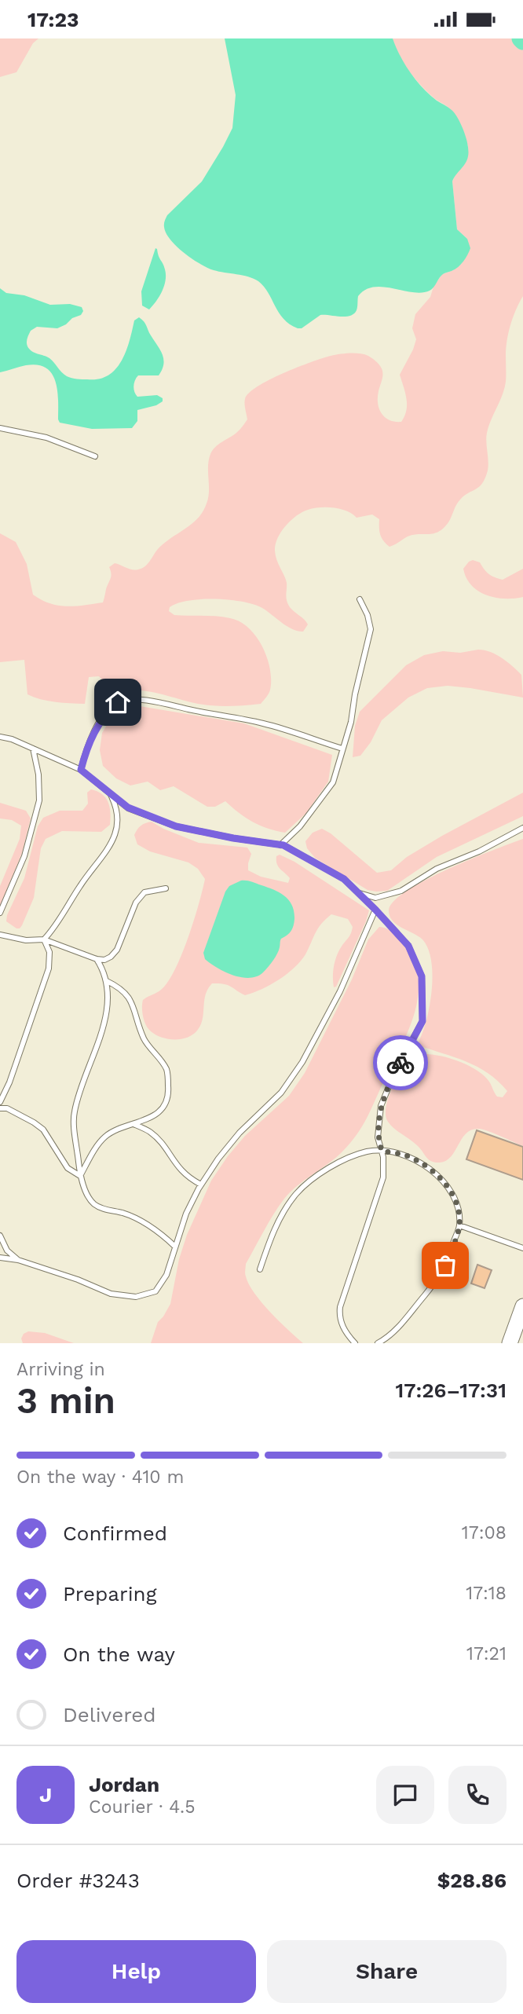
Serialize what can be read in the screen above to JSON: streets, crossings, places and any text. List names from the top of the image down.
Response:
{
  "page": {
    "status": "17:23",
    "heading": ["3 min", "Arriving in", "17:26–17:31"],
    "panel": [
      "Jordan",
      "Courier · 4.5",
      "Order #3243",
      "$28.86"
    ],
    "bar": "On the way · 410 m",
    "list": [
      ["Confirmed", "17:08"],
      ["Preparing", "17:18"],
      ["On the way", "17:21"],
      "Delivered"
    ],
    "round": "J",
    "buttons": ["Help", "Share"]
  }
}
